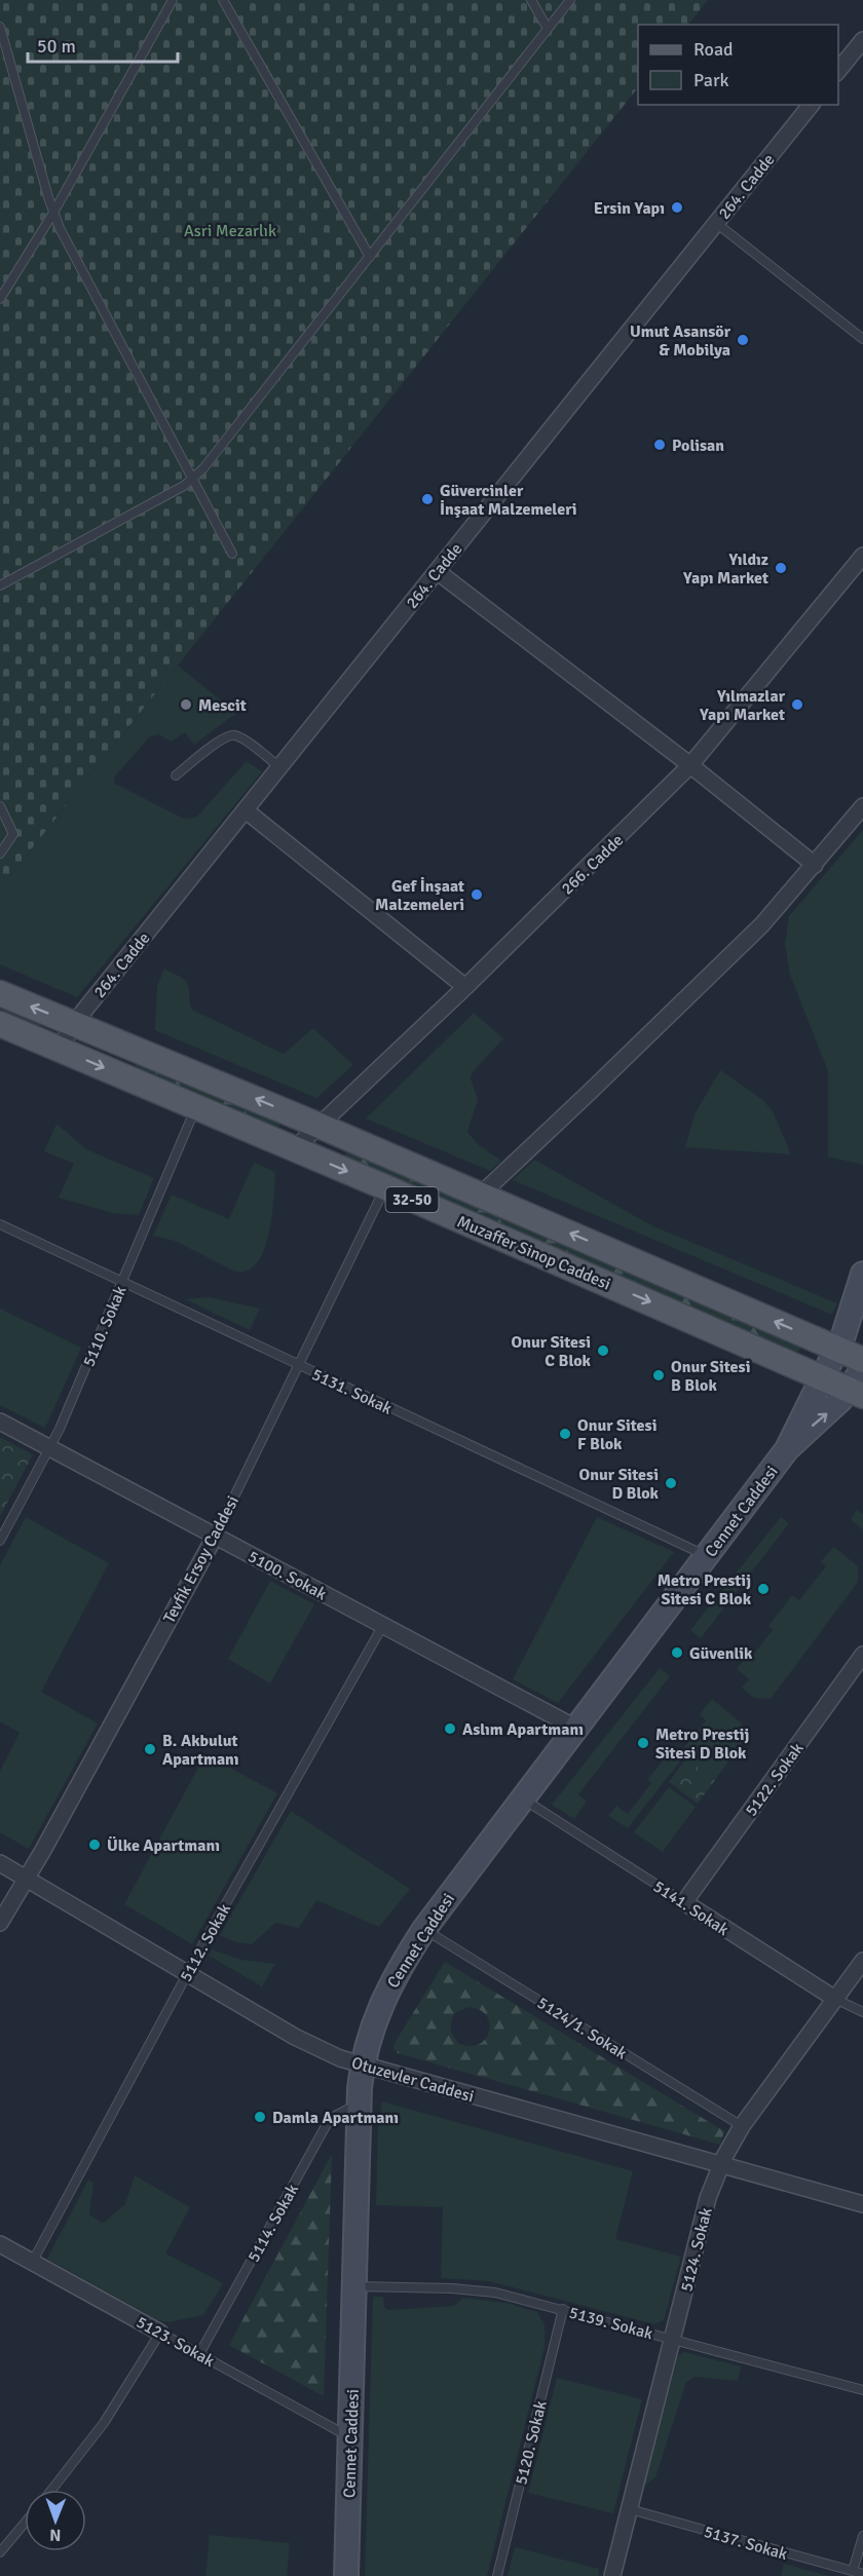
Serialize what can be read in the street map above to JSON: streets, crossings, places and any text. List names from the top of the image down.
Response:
{
  "streets": {
    "main road": ["32-50", "Muzaffer Sinop Caddesi"],
    "street": [
      "264. Cadde",
      "266. Cadde",
      "Cennet Caddesi",
      "Tevfik Ersoy Caddesi",
      "5100. Sokak",
      "5122. Sokak",
      "5141. Sokak",
      "Otuzevler Caddesi",
      "5124. Sokak",
      "5123. Sokak"
    ],
    "lane": [
      "5110. Sokak",
      "5131. Sokak",
      "5112. Sokak",
      "5124/1. Sokak",
      "5114. Sokak",
      "5139. Sokak",
      "5120. Sokak",
      "5137. Sokak"
    ]
  },
  "crossings": [
    ["264. Cadde", "Muzaffer Sinop Caddesi"],
    ["266. Cadde", "Muzaffer Sinop Caddesi"],
    ["Muzaffer Sinop Caddesi", "5110. Sokak"],
    ["Muzaffer Sinop Caddesi", "Cennet Caddesi"],
    ["Muzaffer Sinop Caddesi", "Tevfik Ersoy Caddesi"],
    ["5110. Sokak", "5131. Sokak"],
    ["5110. Sokak", "5100. Sokak"],
    ["5131. Sokak", "Cennet Caddesi"],
    ["5131. Sokak", "Tevfik Ersoy Caddesi"],
    ["Cennet Caddesi", "5100. Sokak"],
    ["Cennet Caddesi", "5141. Sokak"],
    ["Cennet Caddesi", "5124/1. Sokak"],
    ["Cennet Caddesi", "Otuzevler Caddesi"],
    ["Cennet Caddesi", "5114. Sokak"],
    ["Cennet Caddesi", "5139. Sokak"],
    ["Cennet Caddesi", "5123. Sokak"],
    ["Tevfik Ersoy Caddesi", "5100. Sokak"],
    ["Tevfik Ersoy Caddesi", "Otuzevler Caddesi"],
    ["5100. Sokak", "5112. Sokak"],
    ["5122. Sokak", "5141. Sokak"],
    ["5141. Sokak", "5124. Sokak"],
    ["5112. Sokak", "Otuzevler Caddesi"],
    ["5112. Sokak", "5123. Sokak"],
    ["5124/1. Sokak", "5124. Sokak"],
    ["Otuzevler Caddesi", "5124. Sokak"],
    ["5114. Sokak", "5123. Sokak"],
    ["5124. Sokak", "5139. Sokak"],
    ["5124. Sokak", "5137. Sokak"],
    ["5139. Sokak", "5120. Sokak"]
  ],
  "parks": ["Asri Mezarlık"],
  "places": [
    "Ersin Yapı",
    "Umut Asansör & Mobilya",
    "Polisan",
    "Güvercinler İnşaat Malzemeleri",
    "Yıldız Yapı Market",
    "Mescit",
    "Yılmazlar Yapı Market",
    "Gef İnşaat Malzemeleri",
    "Onur Sitesi C Blok",
    "Onur Sitesi B Blok",
    "Onur Sitesi F Blok",
    "Onur Sitesi D Blok",
    "Metro Prestij Sitesi C Blok",
    "Güvenlik",
    "Aslım Apartmanı",
    "Metro Prestij Sitesi D Blok",
    "B. Akbulut Apartmanı",
    "Ülke Apartmanı",
    "Damla Apartmanı"
  ],
  "legend": ["Road", "Park"],
  "scale_bar": "50 m",
  "north": "bottom"
}
